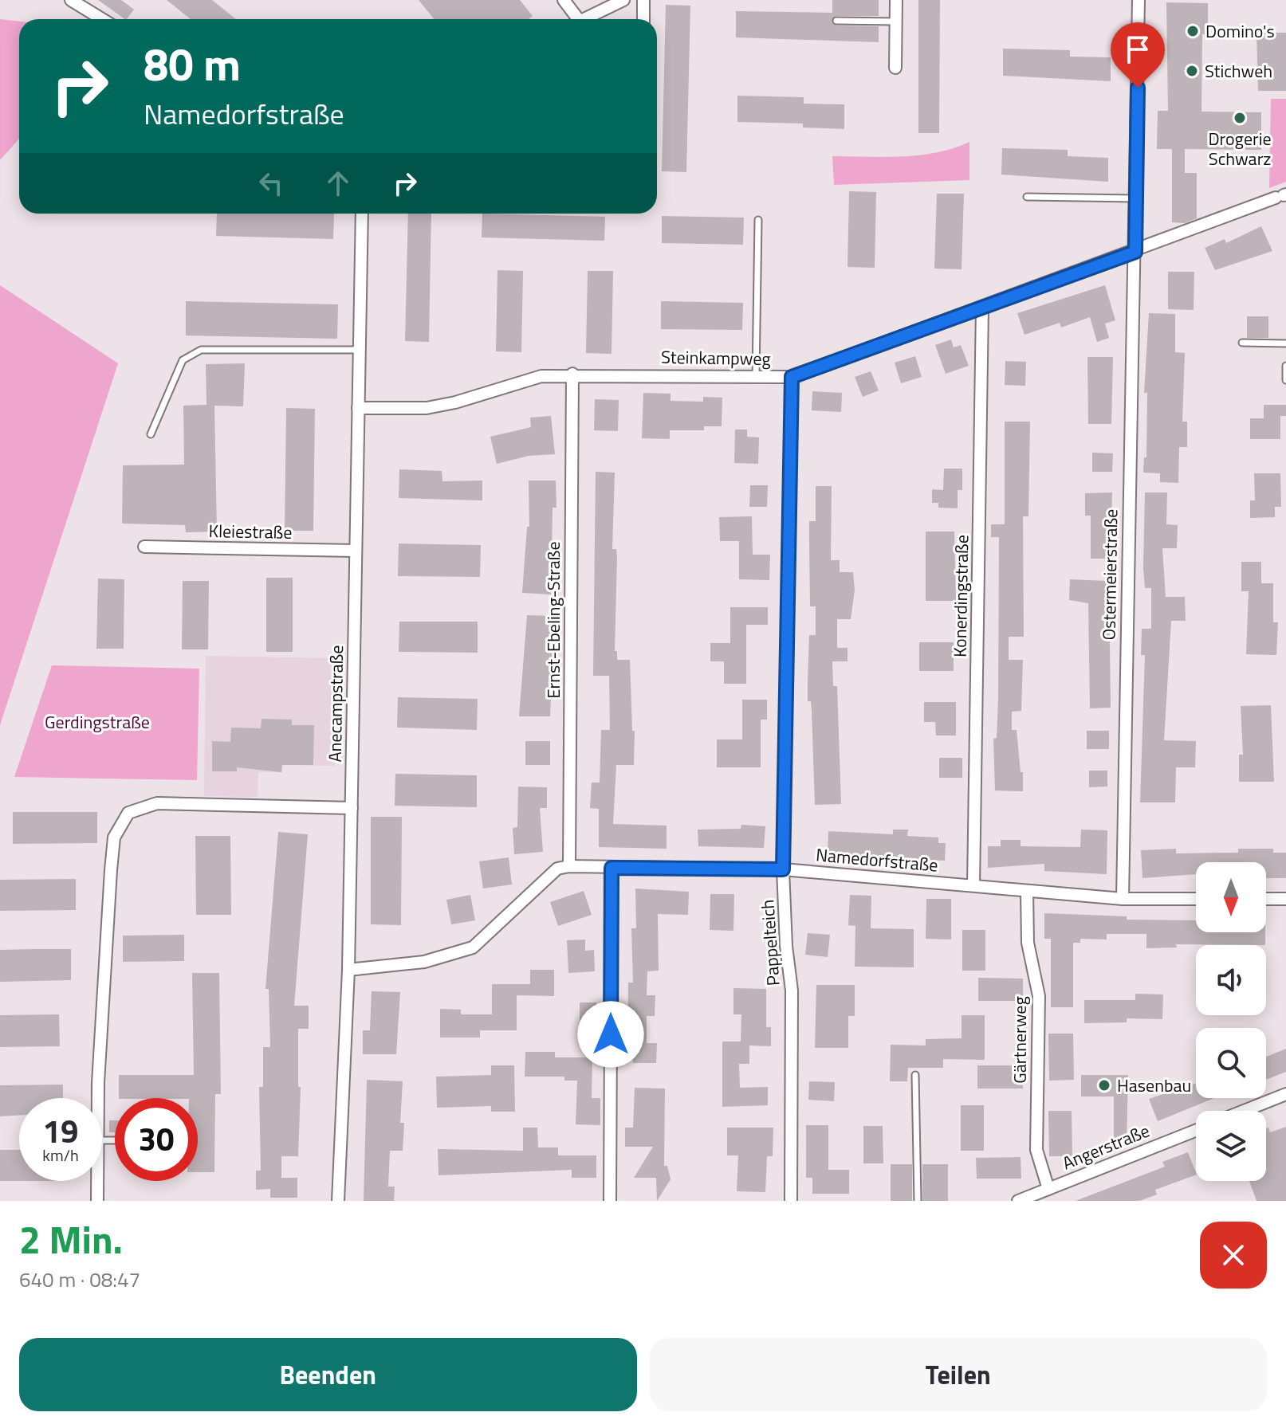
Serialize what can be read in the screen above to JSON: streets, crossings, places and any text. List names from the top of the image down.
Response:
{
  "streets": {
    "street": [
      "Steinkampweg",
      "Kleiestraße",
      "Ostermeierstraße",
      "Konerdingstraße",
      "Ernst-Ebeling-Straße",
      "Anecampstraße",
      "Namedorfstraße",
      "Pappelteich",
      "Gärtnerweg",
      "Angerstraße"
    ]
  },
  "crossings": [
    ["Steinkampweg", "Ostermeierstraße"],
    ["Steinkampweg", "Konerdingstraße"],
    ["Steinkampweg", "Ernst-Ebeling-Straße"],
    ["Steinkampweg", "Anecampstraße"],
    ["Steinkampweg", "Pappelteich"],
    ["Kleiestraße", "Anecampstraße"],
    ["Ostermeierstraße", "Namedorfstraße"],
    ["Konerdingstraße", "Namedorfstraße"],
    ["Ernst-Ebeling-Straße", "Namedorfstraße"],
    ["Namedorfstraße", "Pappelteich"],
    ["Namedorfstraße", "Gärtnerweg"],
    ["Gärtnerweg", "Angerstraße"]
  ],
  "parks": ["Gerdingstraße"],
  "places": [
    "Domino's",
    "Stichweh",
    "Drogerie Schwarz",
    "Hasenbau"
  ],
  "north": "bottom",
  "page": {
    "turn": ["80 m", "Namedorfstraße"],
    "speed": "19 km/h",
    "limit": "30",
    "heading": ["2 Min.", "640 m · 08:47"],
    "buttons": ["Beenden", "Teilen"]
  }
}
